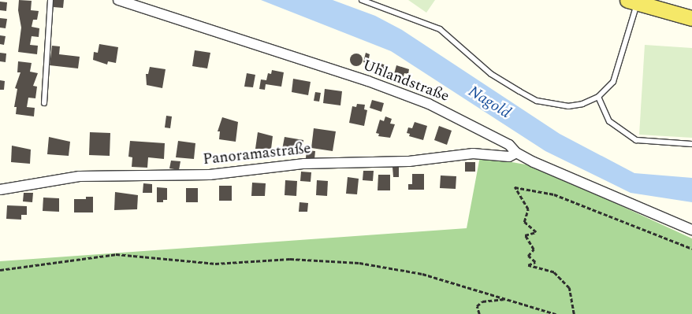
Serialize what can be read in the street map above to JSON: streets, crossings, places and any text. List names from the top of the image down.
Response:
{
  "streets": {
    "street": ["Uhlandstraße", "Panoramastraße"]
  },
  "crossings": [
    ["Uhlandstraße", "Panoramastraße"]
  ],
  "water": ["Nagold"]
}
